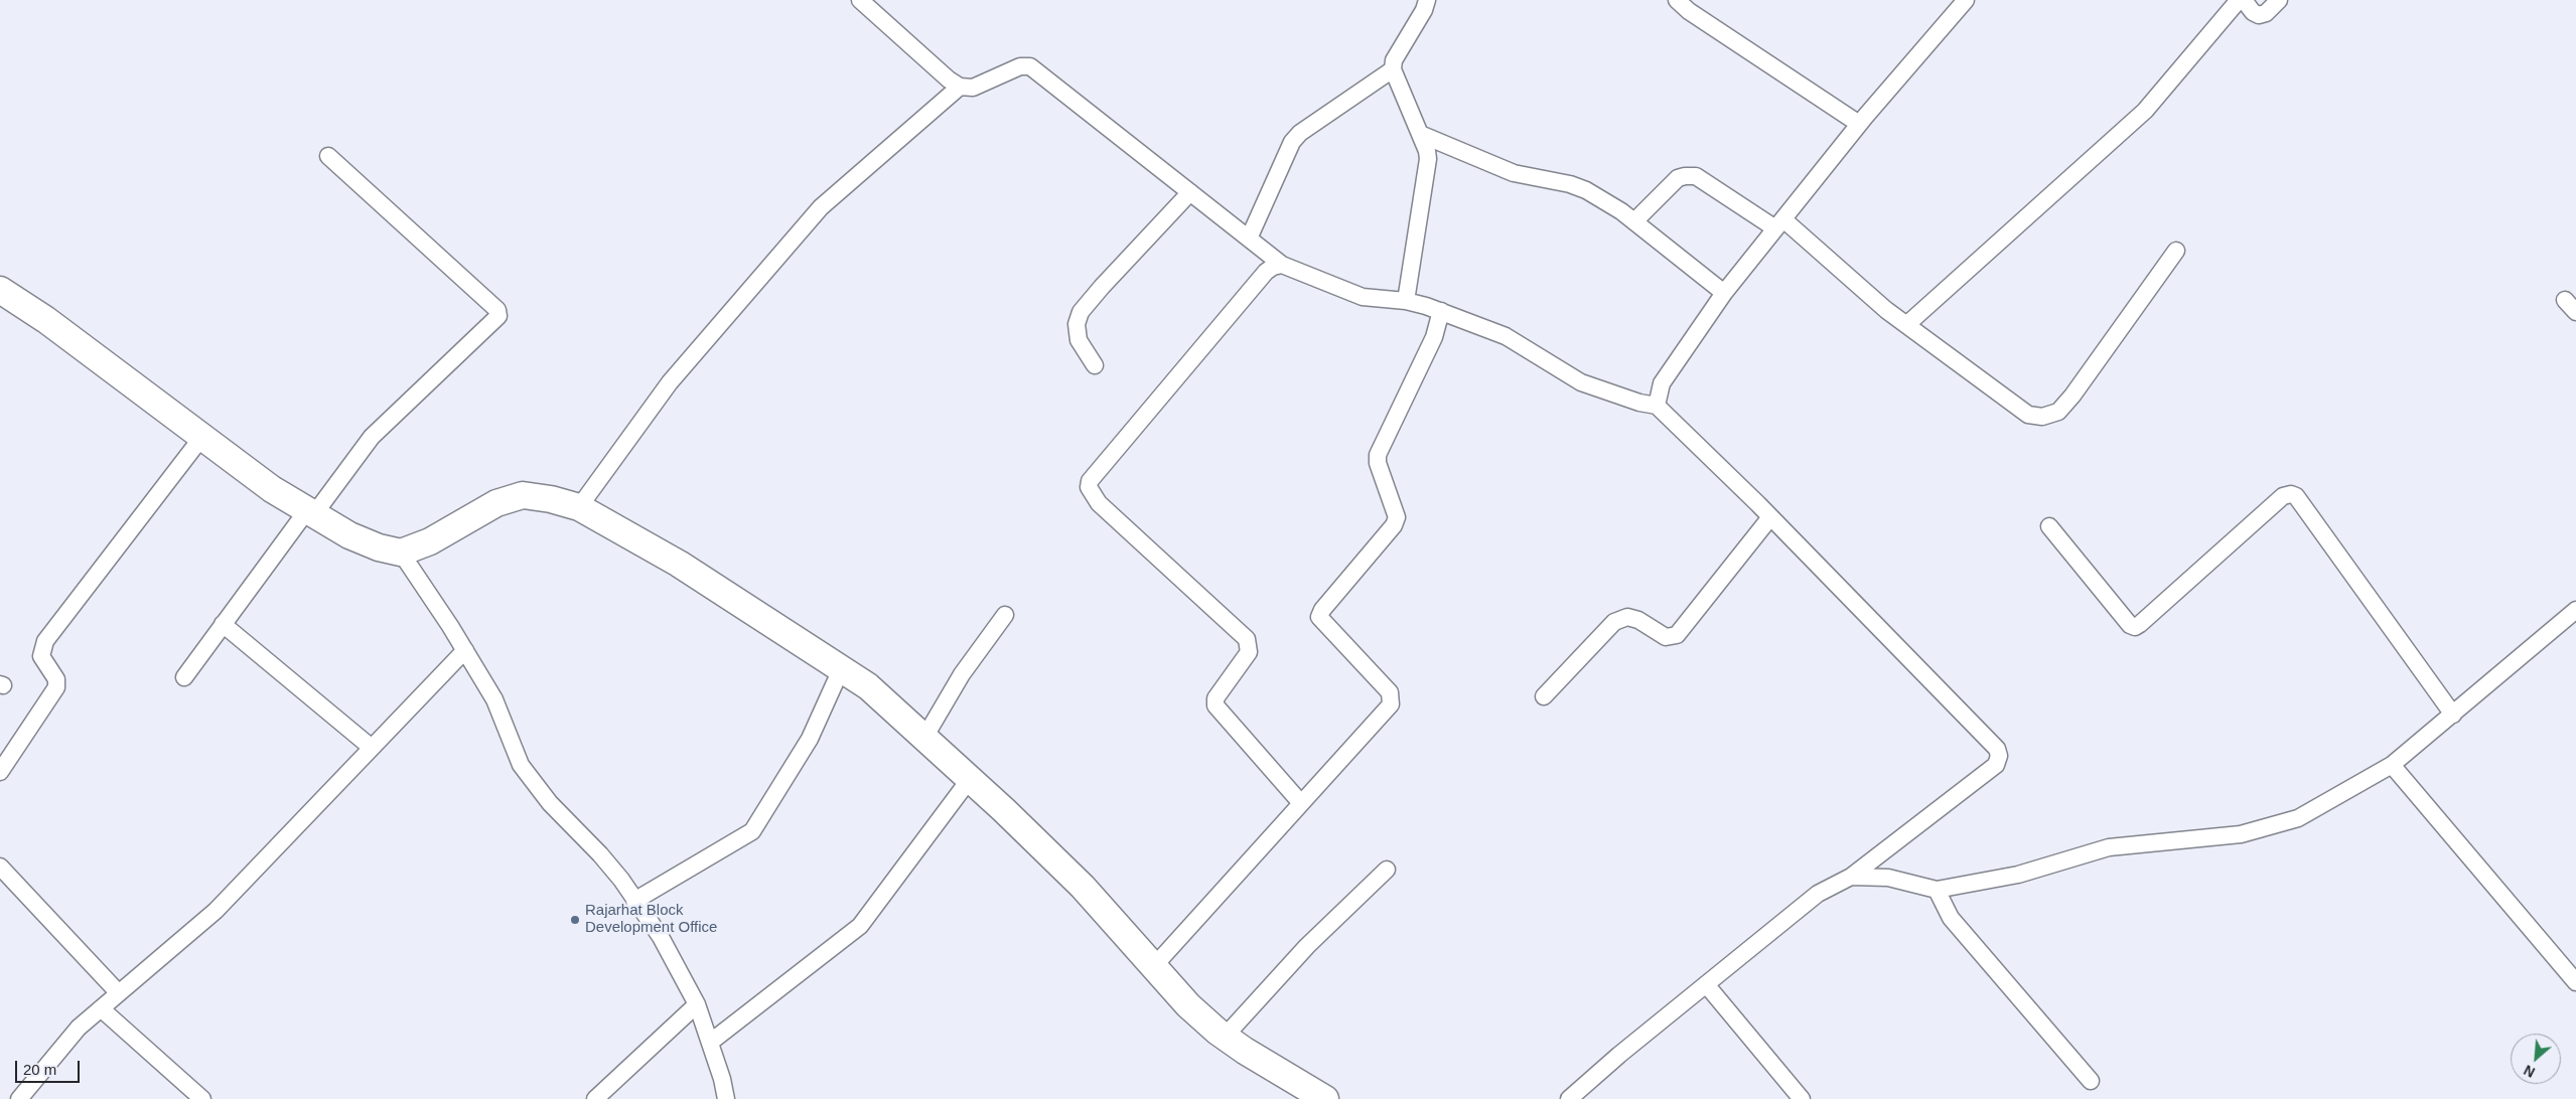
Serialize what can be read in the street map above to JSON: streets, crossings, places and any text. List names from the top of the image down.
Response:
{
  "places": ["Rajarhat Block Development Office"],
  "scale_bar": "20 m",
  "north": "bottom left"
}
